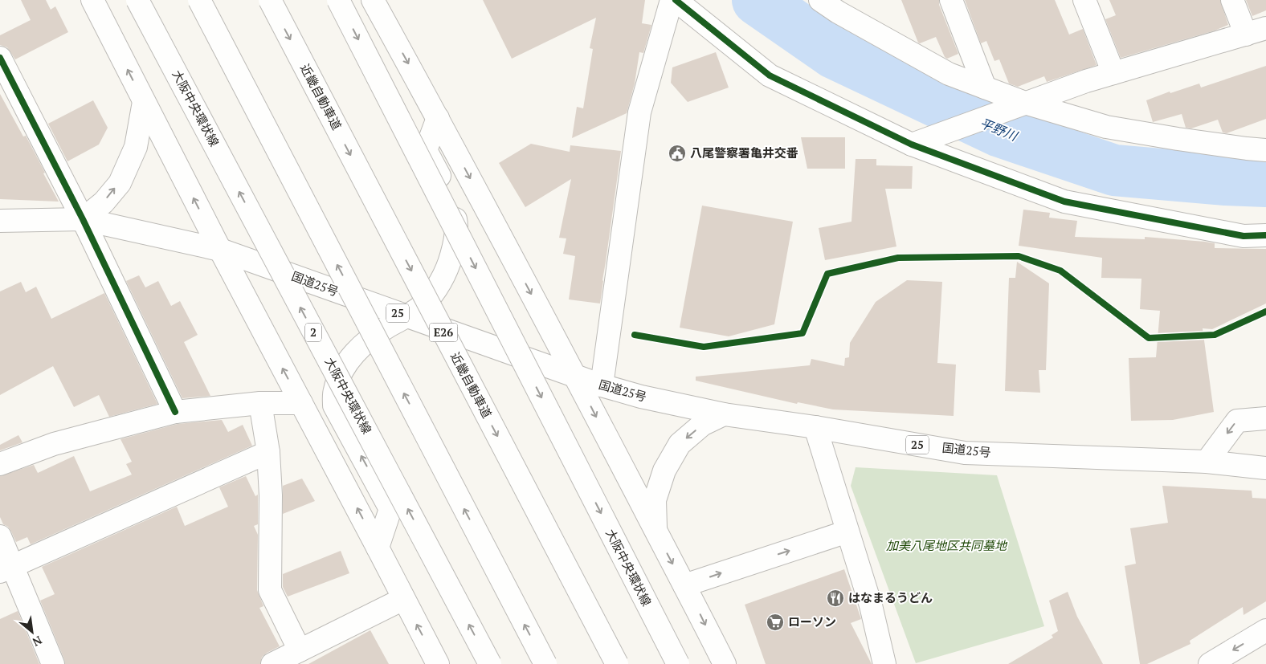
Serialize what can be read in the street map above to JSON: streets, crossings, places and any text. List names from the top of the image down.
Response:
{
  "streets": {
    "main road": [
      "近畿自動車道",
      "大阪中央環状線",
      "国道25号",
      "25",
      "2",
      "E26"
    ]
  },
  "water": ["平野川"],
  "parks": ["加美八尾地区共同墓地"],
  "places": {
    "public building": ["八尾警察署亀井交番"],
    "restaurant": ["はなまるうどん"],
    "supermarket": ["ローソン"]
  },
  "north": "bottom right"
}
